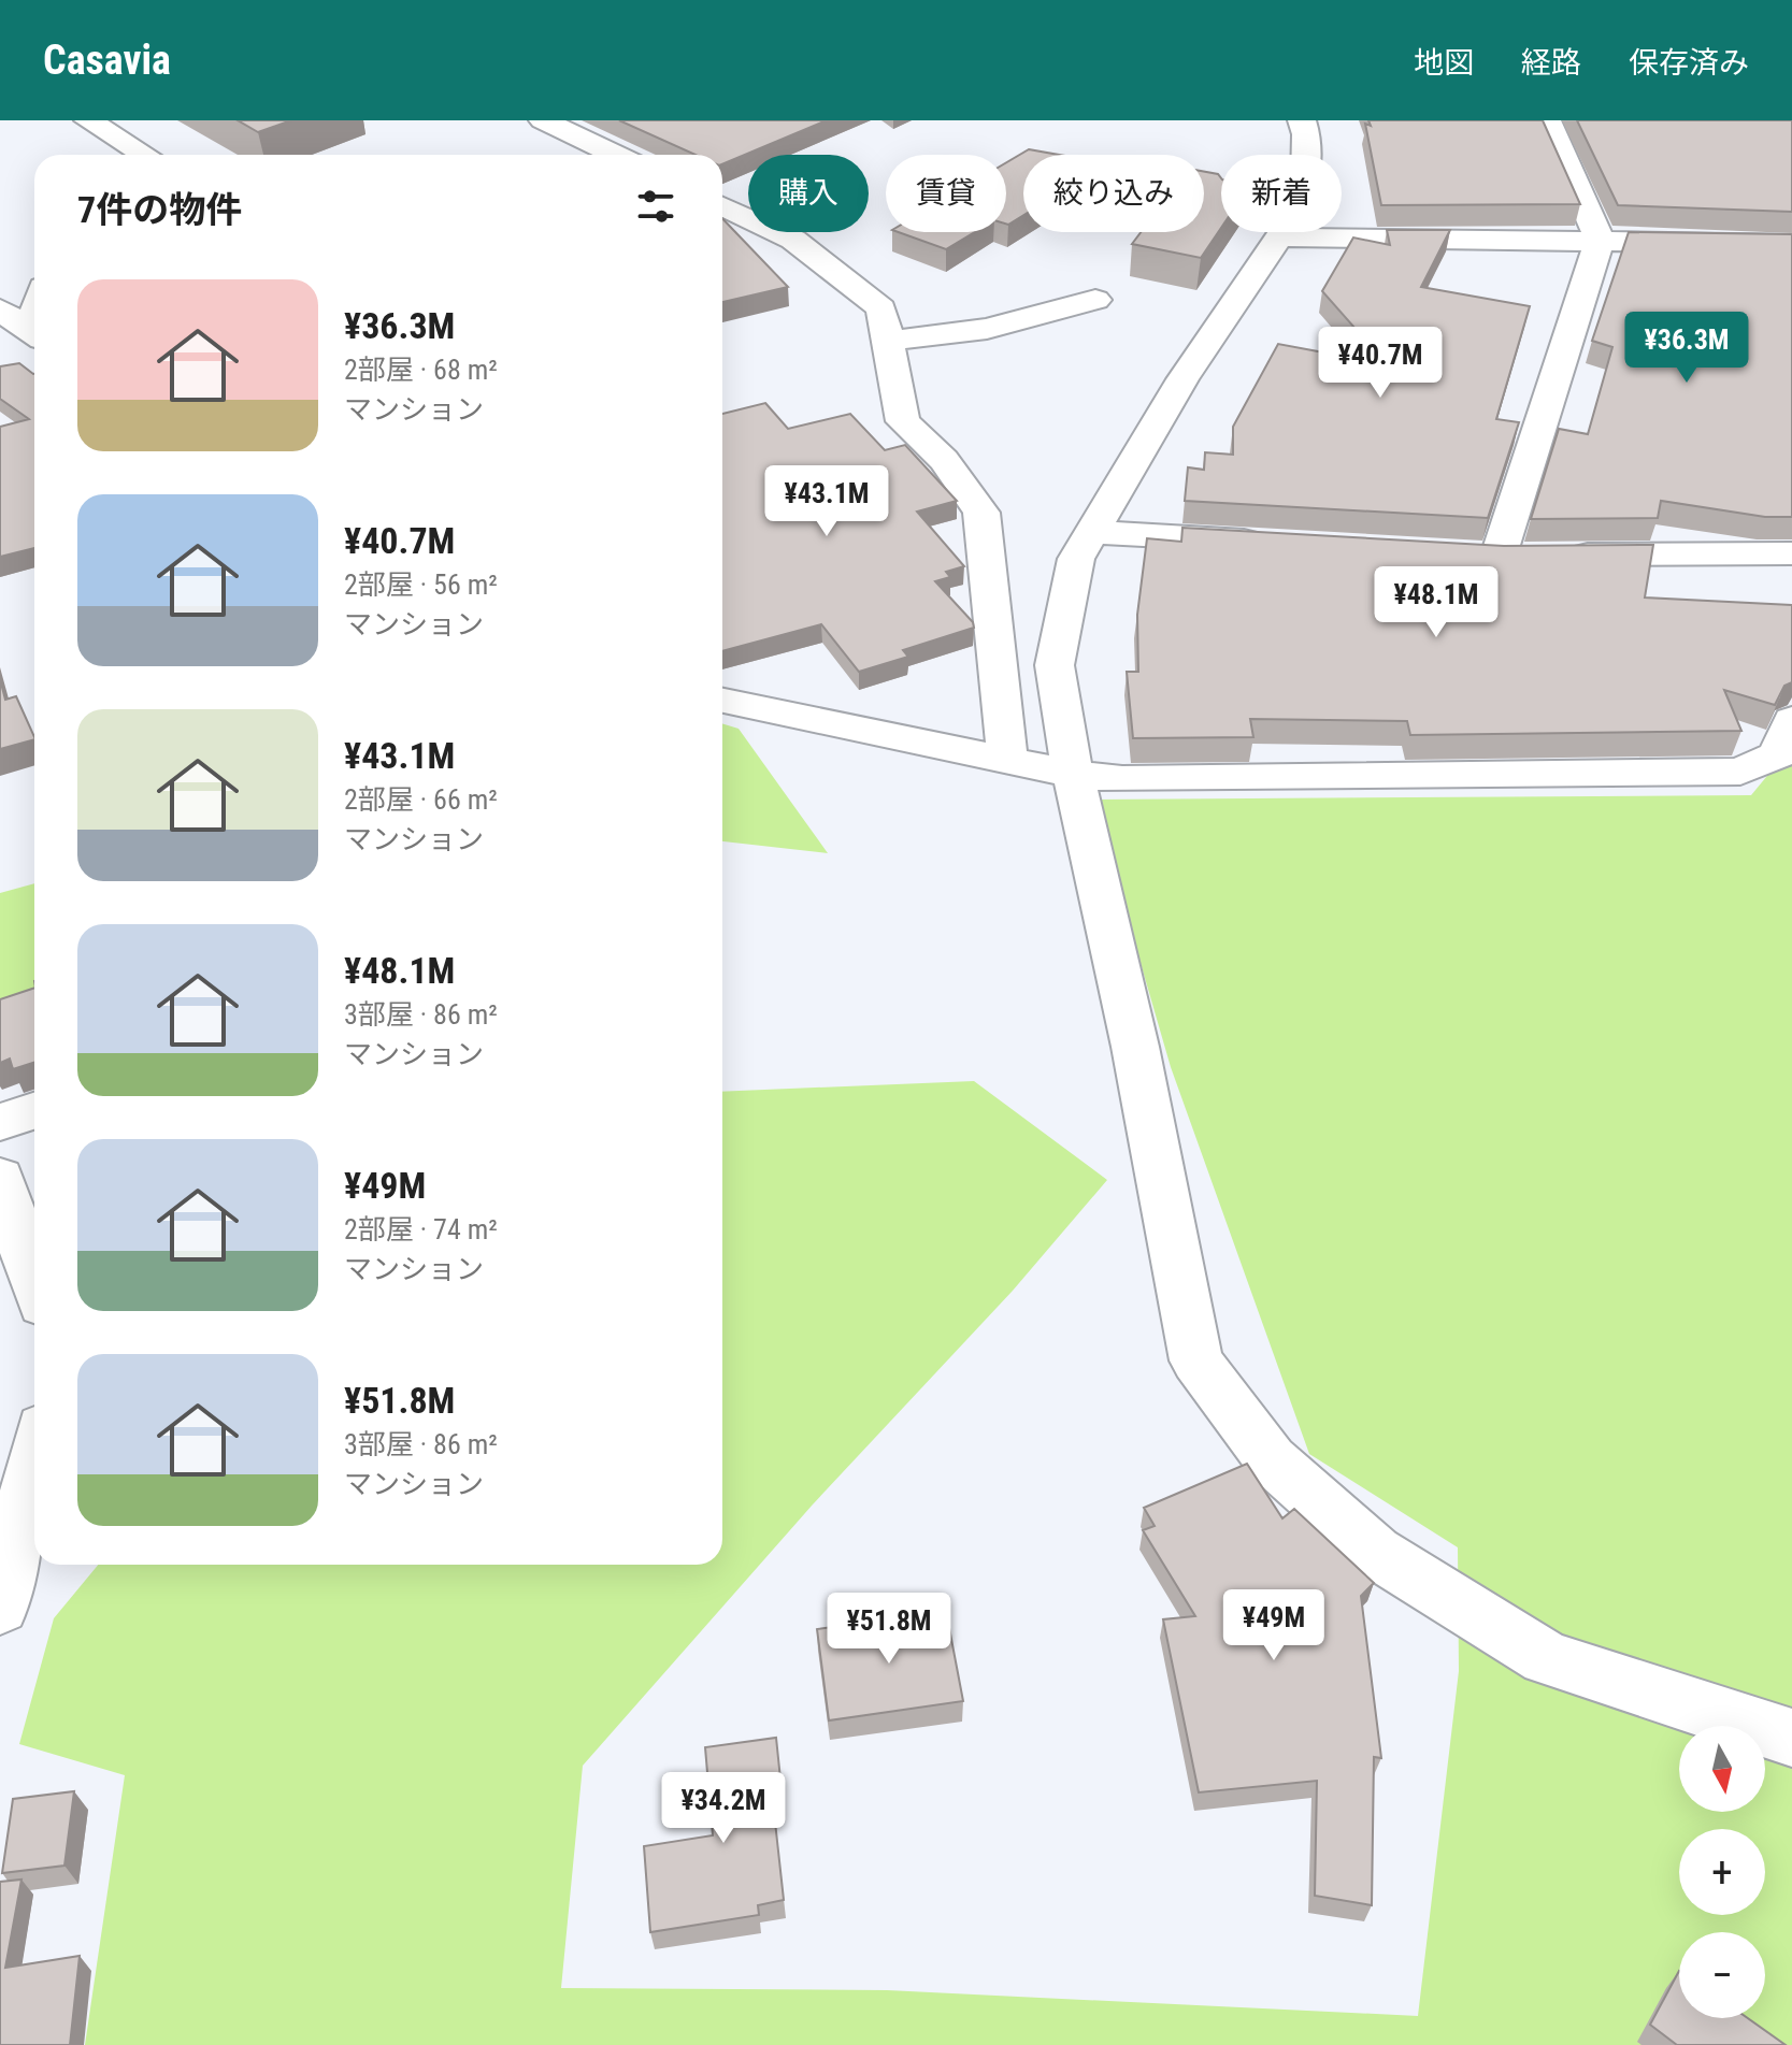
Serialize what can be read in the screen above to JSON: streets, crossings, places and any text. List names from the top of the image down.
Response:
{
  "north": "bottom",
  "page": {
    "header": "Casavia",
    "nav": ["地図", "経路", "保存済み"],
    "chip": [
      "購入",
      "賃貸",
      "絞り込み",
      "新着"
    ],
    "heading": "7件の物件",
    "list": [
      {
        "name": "¥36.3M",
        "note": "2部屋 · 68 m² · マンション"
      },
      {
        "name": "¥40.7M",
        "note": "2部屋 · 56 m² · マンション"
      },
      {
        "name": "¥43.1M",
        "note": "2部屋 · 66 m² · マンション"
      },
      {
        "name": "¥48.1M",
        "note": "3部屋 · 86 m² · マンション"
      },
      {
        "name": "¥49M",
        "note": "2部屋 · 74 m² · マンション"
      },
      {
        "name": "¥51.8M",
        "note": "3部屋 · 86 m² · マンション"
      }
    ],
    "price": [
      "¥36.3M",
      "¥40.7M",
      "¥43.1M",
      "¥48.1M",
      "¥49M",
      "¥51.8M",
      "¥34.2M"
    ],
    "map_buttons": ["+", "−"]
  }
}
